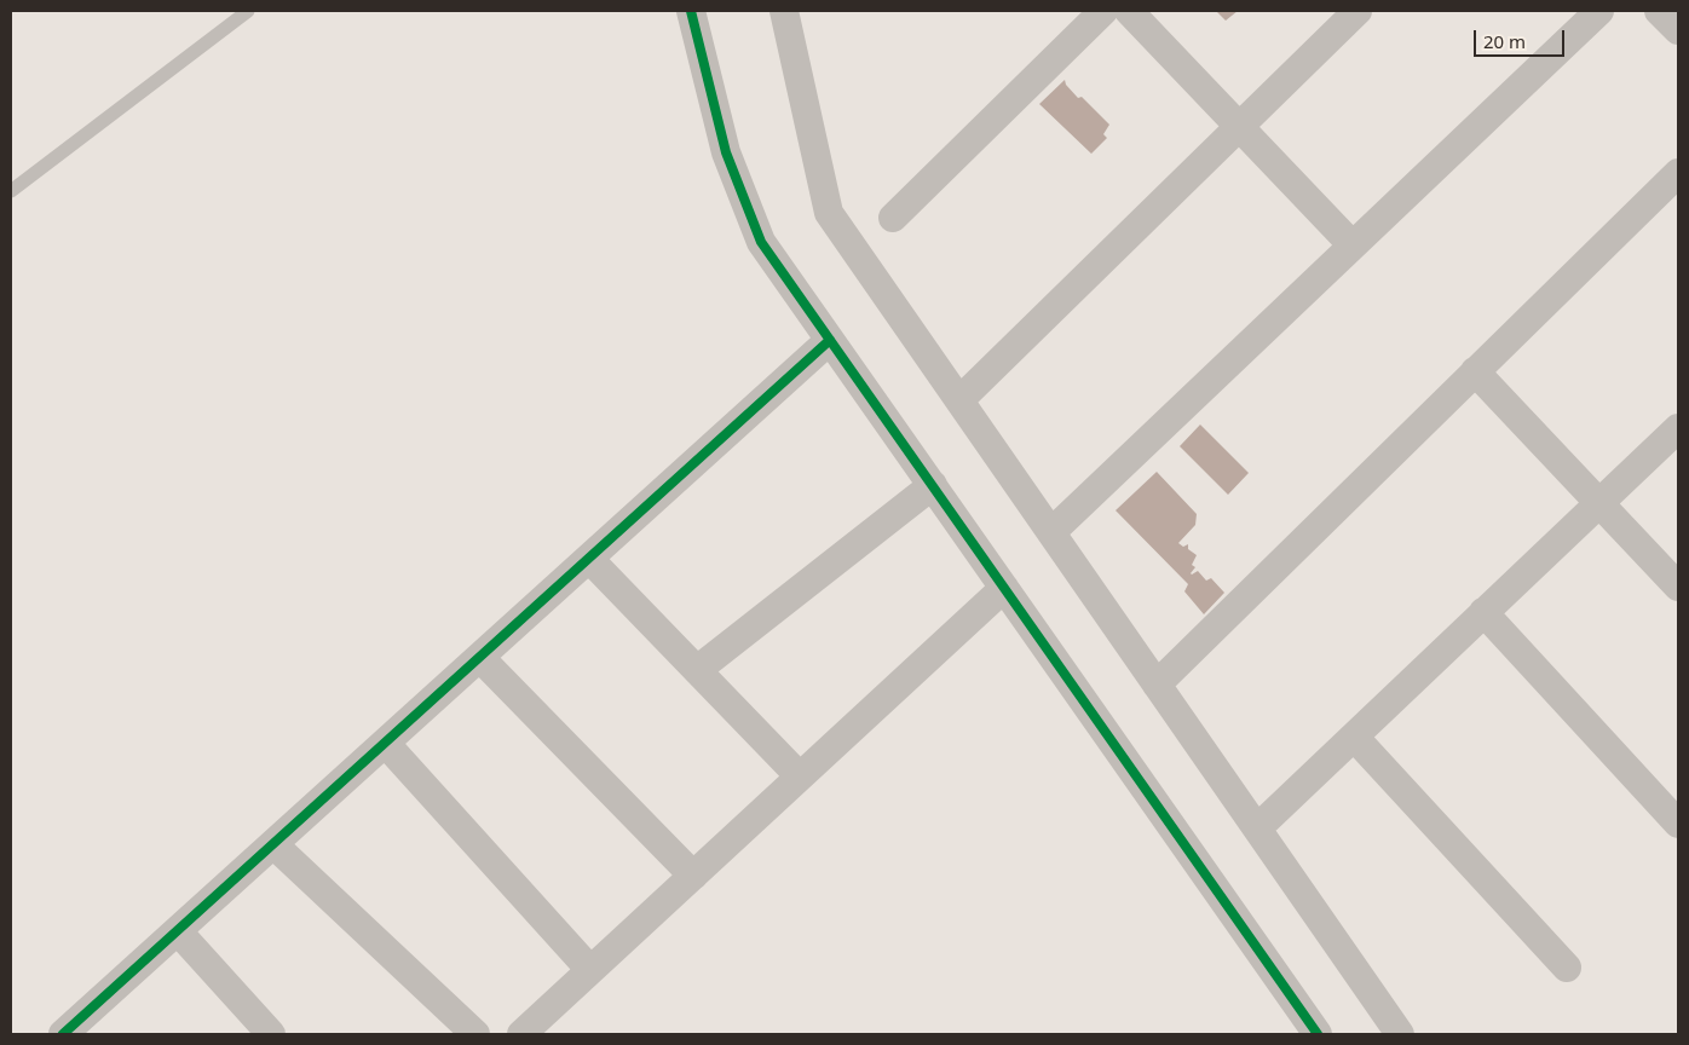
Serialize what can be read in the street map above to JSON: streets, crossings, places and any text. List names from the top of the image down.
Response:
{
  "scale_bar": "20 m"
}
